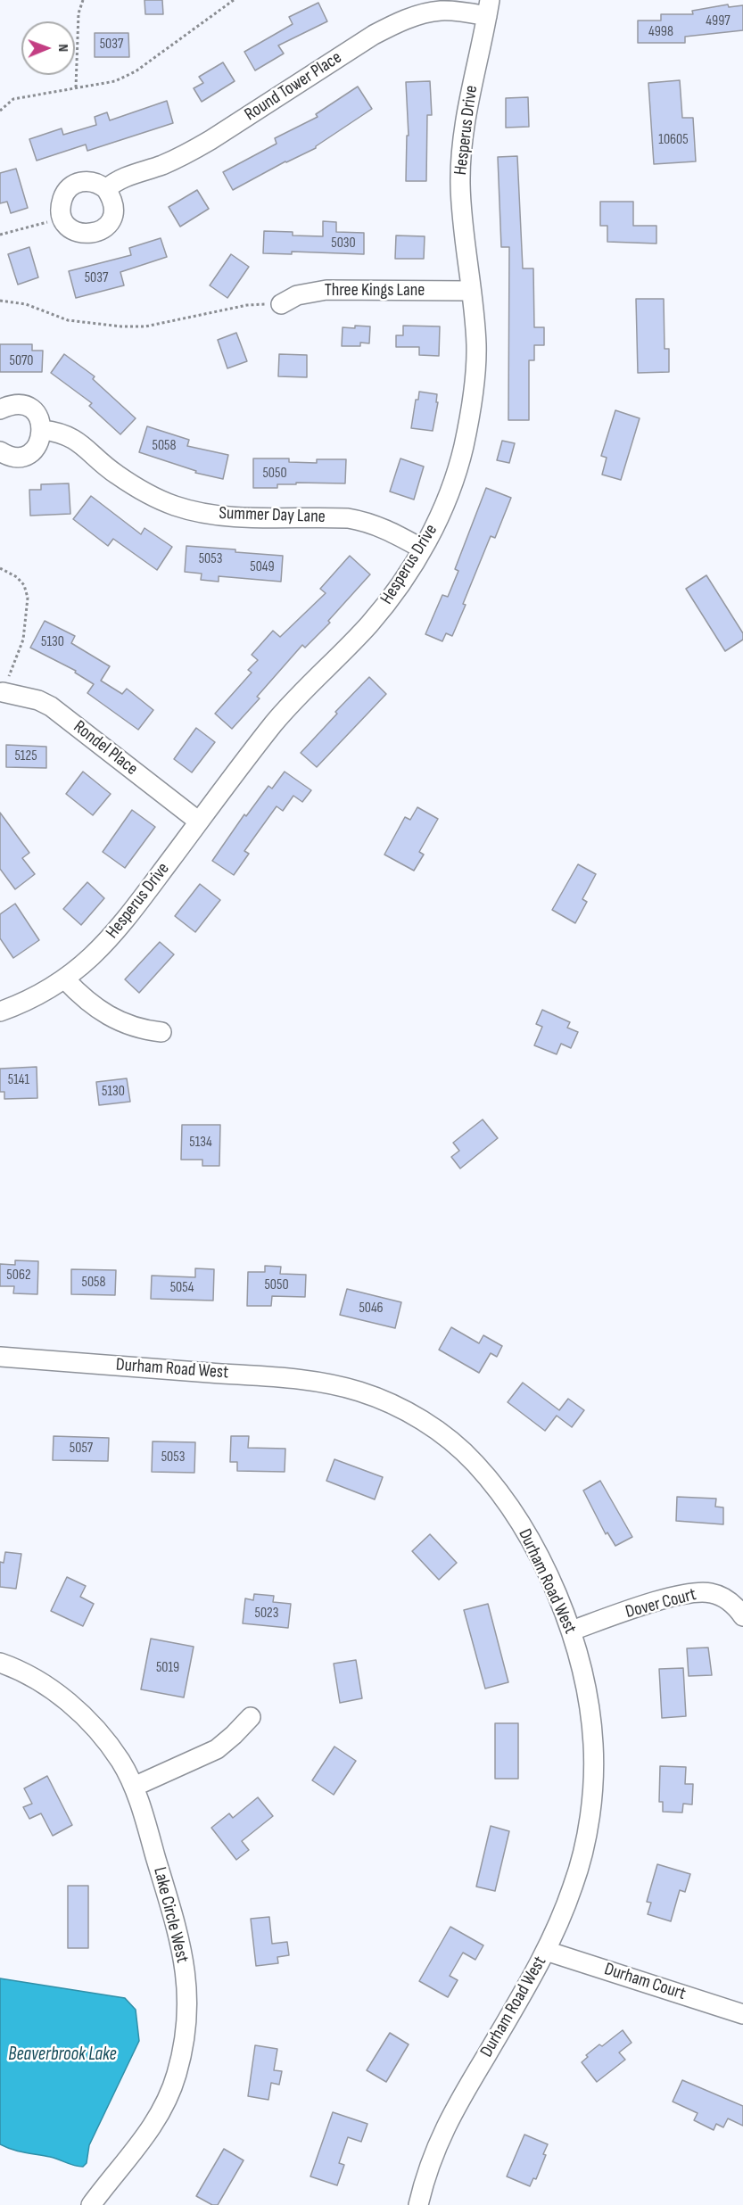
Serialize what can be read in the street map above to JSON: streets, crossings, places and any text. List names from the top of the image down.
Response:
{
  "streets": {
    "street": [
      "Round Tower Place",
      "Hesperus Drive",
      "Three Kings Lane",
      "Summer Day Lane",
      "Rondel Place",
      "Durham Road West",
      "Dover Court",
      "Lake Circle West",
      "Durham Court"
    ]
  },
  "crossings": [
    ["Round Tower Place", "Hesperus Drive"],
    ["Hesperus Drive", "Three Kings Lane"],
    ["Hesperus Drive", "Summer Day Lane"],
    ["Hesperus Drive", "Rondel Place"],
    ["Durham Road West", "Dover Court"],
    ["Durham Road West", "Durham Court"]
  ],
  "water": ["Beaverbrook Lake"],
  "house_numbers": [
    "4997",
    "4998",
    "5037",
    "10605",
    "5030",
    "5037",
    "5070",
    "5058",
    "5050",
    "5053",
    "5049",
    "5130",
    "5125",
    "5141",
    "5130",
    "5134",
    "5062",
    "5058",
    "5050",
    "5054",
    "5046",
    "5057",
    "5053",
    "5023",
    "5019"
  ],
  "north": "right"
}
